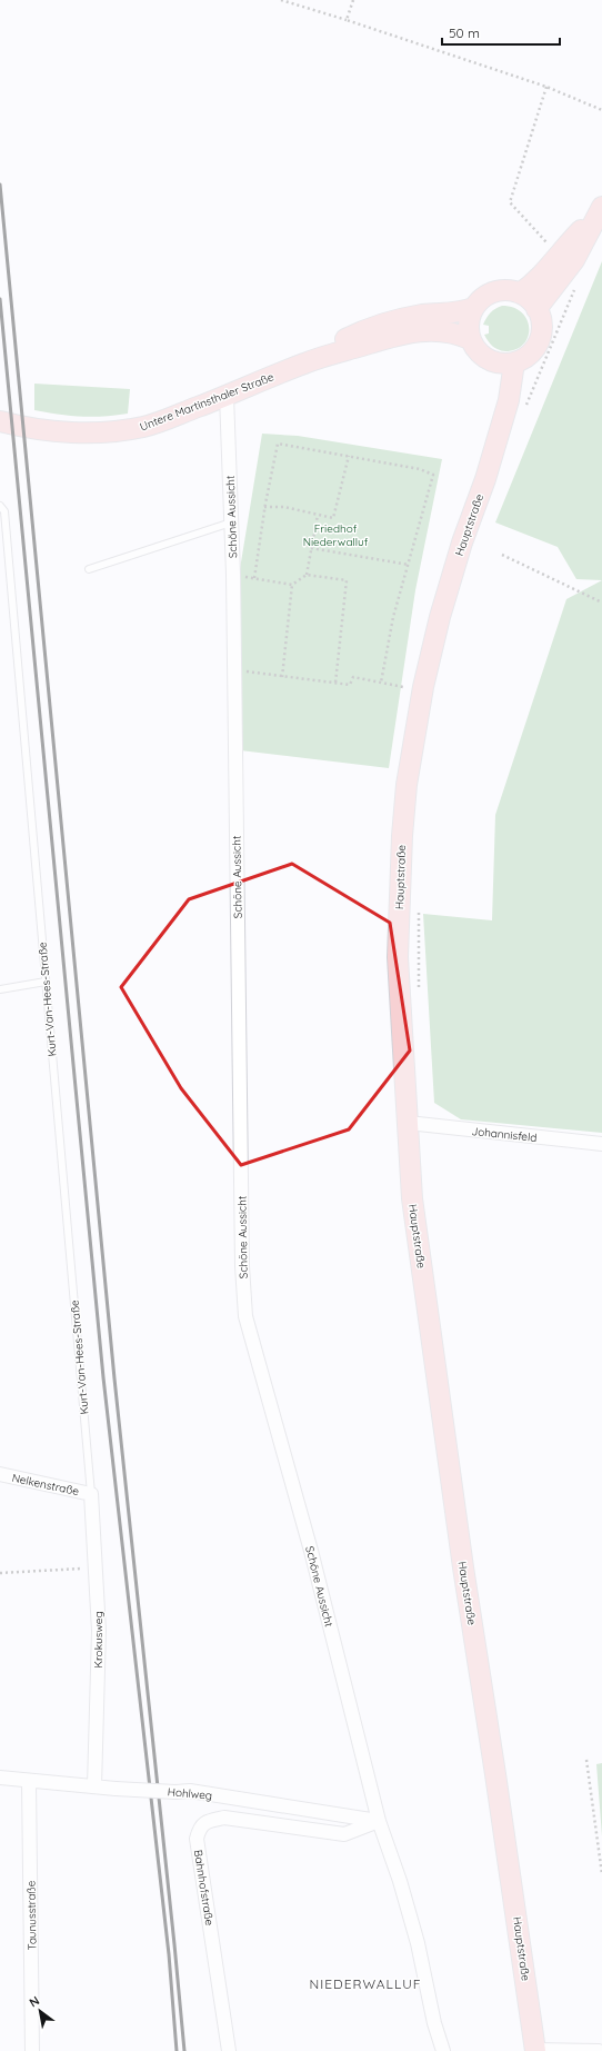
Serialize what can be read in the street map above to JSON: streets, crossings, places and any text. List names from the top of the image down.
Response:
{
  "streets": {
    "street": [
      "Untere Martinsthaler Straße",
      "Schöne Aussicht",
      "Hauptstraße",
      "Johannisfeld",
      "Nelkenstraße",
      "Krokusweg",
      "Hohlweg",
      "Bahnhofstraße",
      "Taunusstraße"
    ],
    "lane": ["Kurt-Van-Hees-Straße"]
  },
  "crossings": [
    ["Untere Martinsthaler Straße", "Schöne Aussicht"],
    ["Untere Martinsthaler Straße", "Hauptstraße"],
    ["Schöne Aussicht", "Hohlweg"],
    ["Schöne Aussicht", "Bahnhofstraße"],
    ["Hauptstraße", "Johannisfeld"],
    ["Kurt-Van-Hees-Straße", "Nelkenstraße"],
    ["Kurt-Van-Hees-Straße", "Krokusweg"],
    ["Nelkenstraße", "Krokusweg"],
    ["Krokusweg", "Hohlweg"],
    ["Hohlweg", "Bahnhofstraße"],
    ["Hohlweg", "Taunusstraße"]
  ],
  "districts": ["NIEDERWALLUF"],
  "parks": ["Friedhof Niederwalluf"],
  "scale_bar": "50 m",
  "north": "top left"
}
